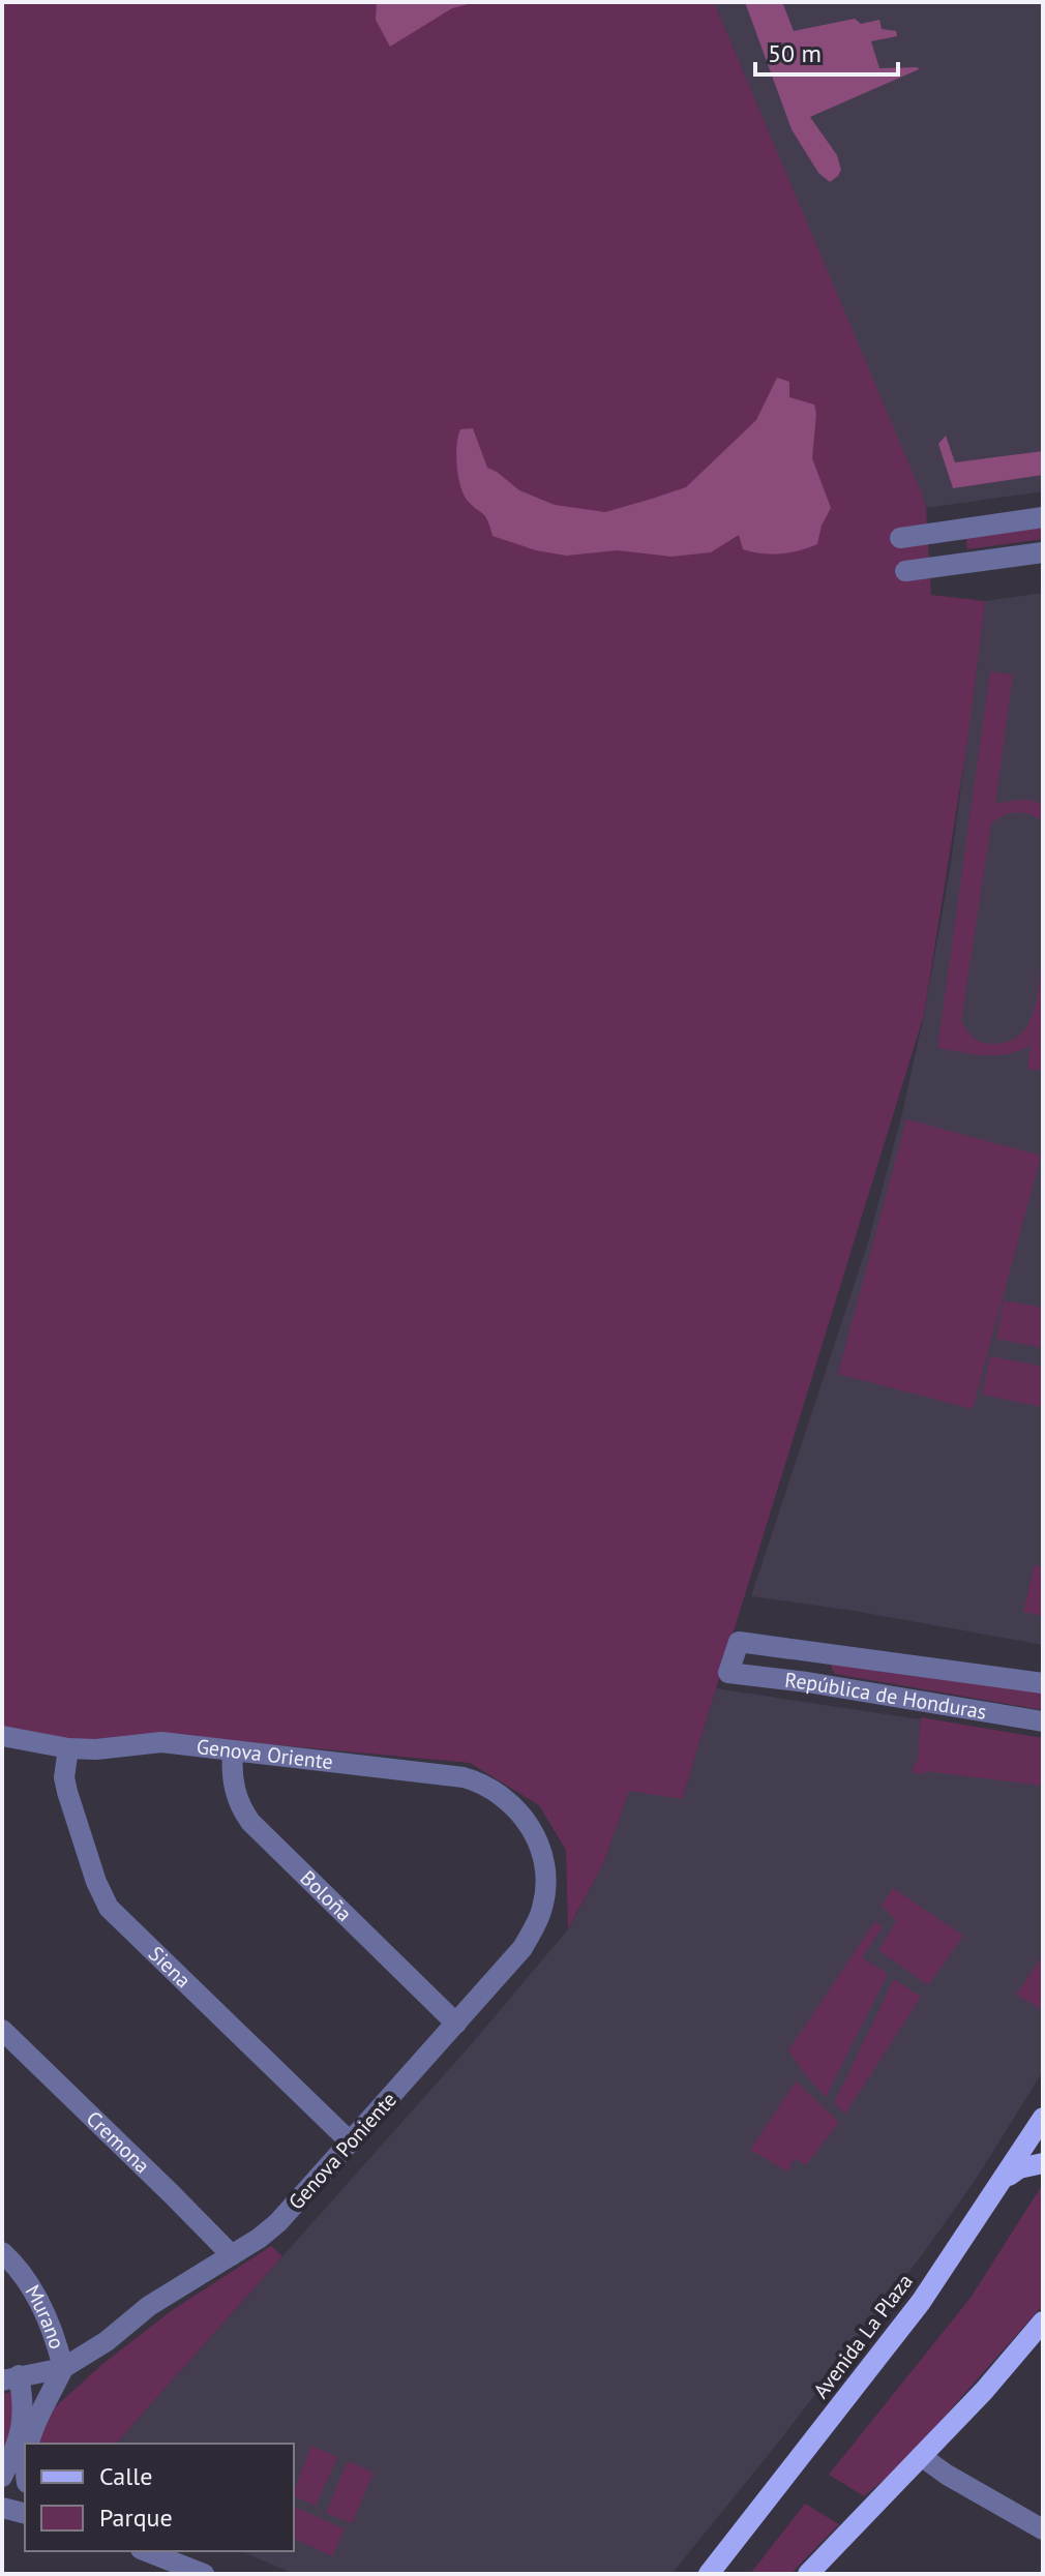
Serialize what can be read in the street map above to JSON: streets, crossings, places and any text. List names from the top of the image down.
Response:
{
  "streets": {
    "main road": ["Avenida La Plaza"],
    "street": [
      "República de Honduras",
      "Genova Oriente",
      "Boloña",
      "Siena",
      "Cremona",
      "Genova Poniente",
      "Murano"
    ]
  },
  "crossings": [
    ["Genova Oriente", "Boloña"],
    ["Genova Oriente", "Siena"],
    ["Genova Oriente", "Genova Poniente"],
    ["Boloña", "Genova Poniente"],
    ["Siena", "Genova Poniente"],
    ["Cremona", "Genova Poniente"],
    ["Genova Poniente", "Murano"]
  ],
  "legend": ["Calle", "Parque"],
  "scale_bar": "50 m"
}
